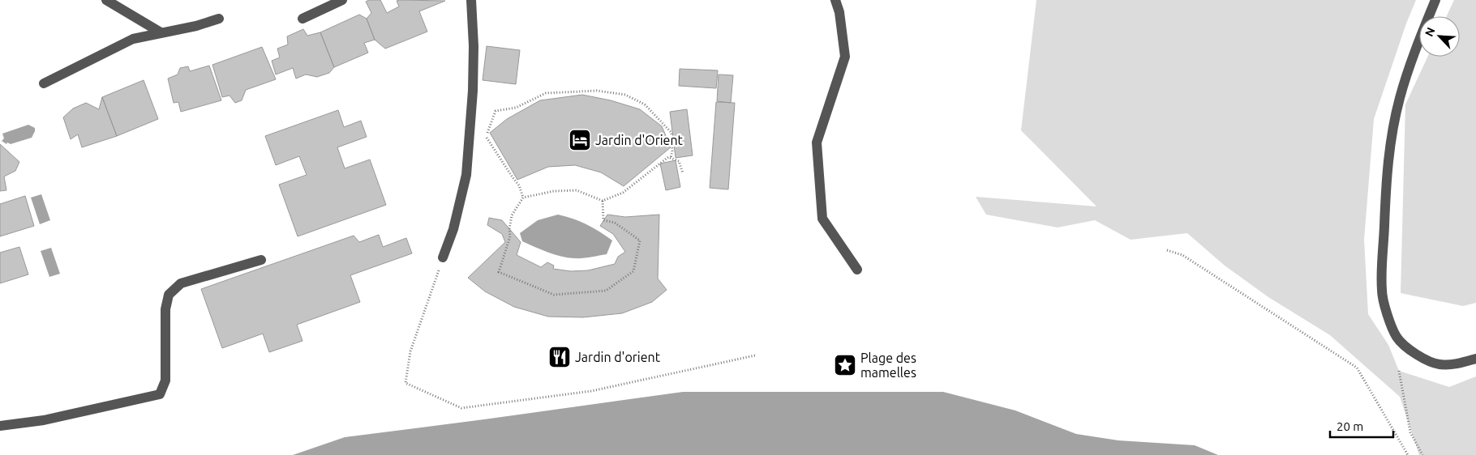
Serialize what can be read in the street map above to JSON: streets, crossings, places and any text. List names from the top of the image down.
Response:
{
  "places": {
    "hotel": ["Jardin d'Orient"],
    "restaurant": ["Jardin d'orient"],
    "place": ["Plage des mamelles"]
  },
  "scale_bar": "20 m",
  "north": "top left"
}
